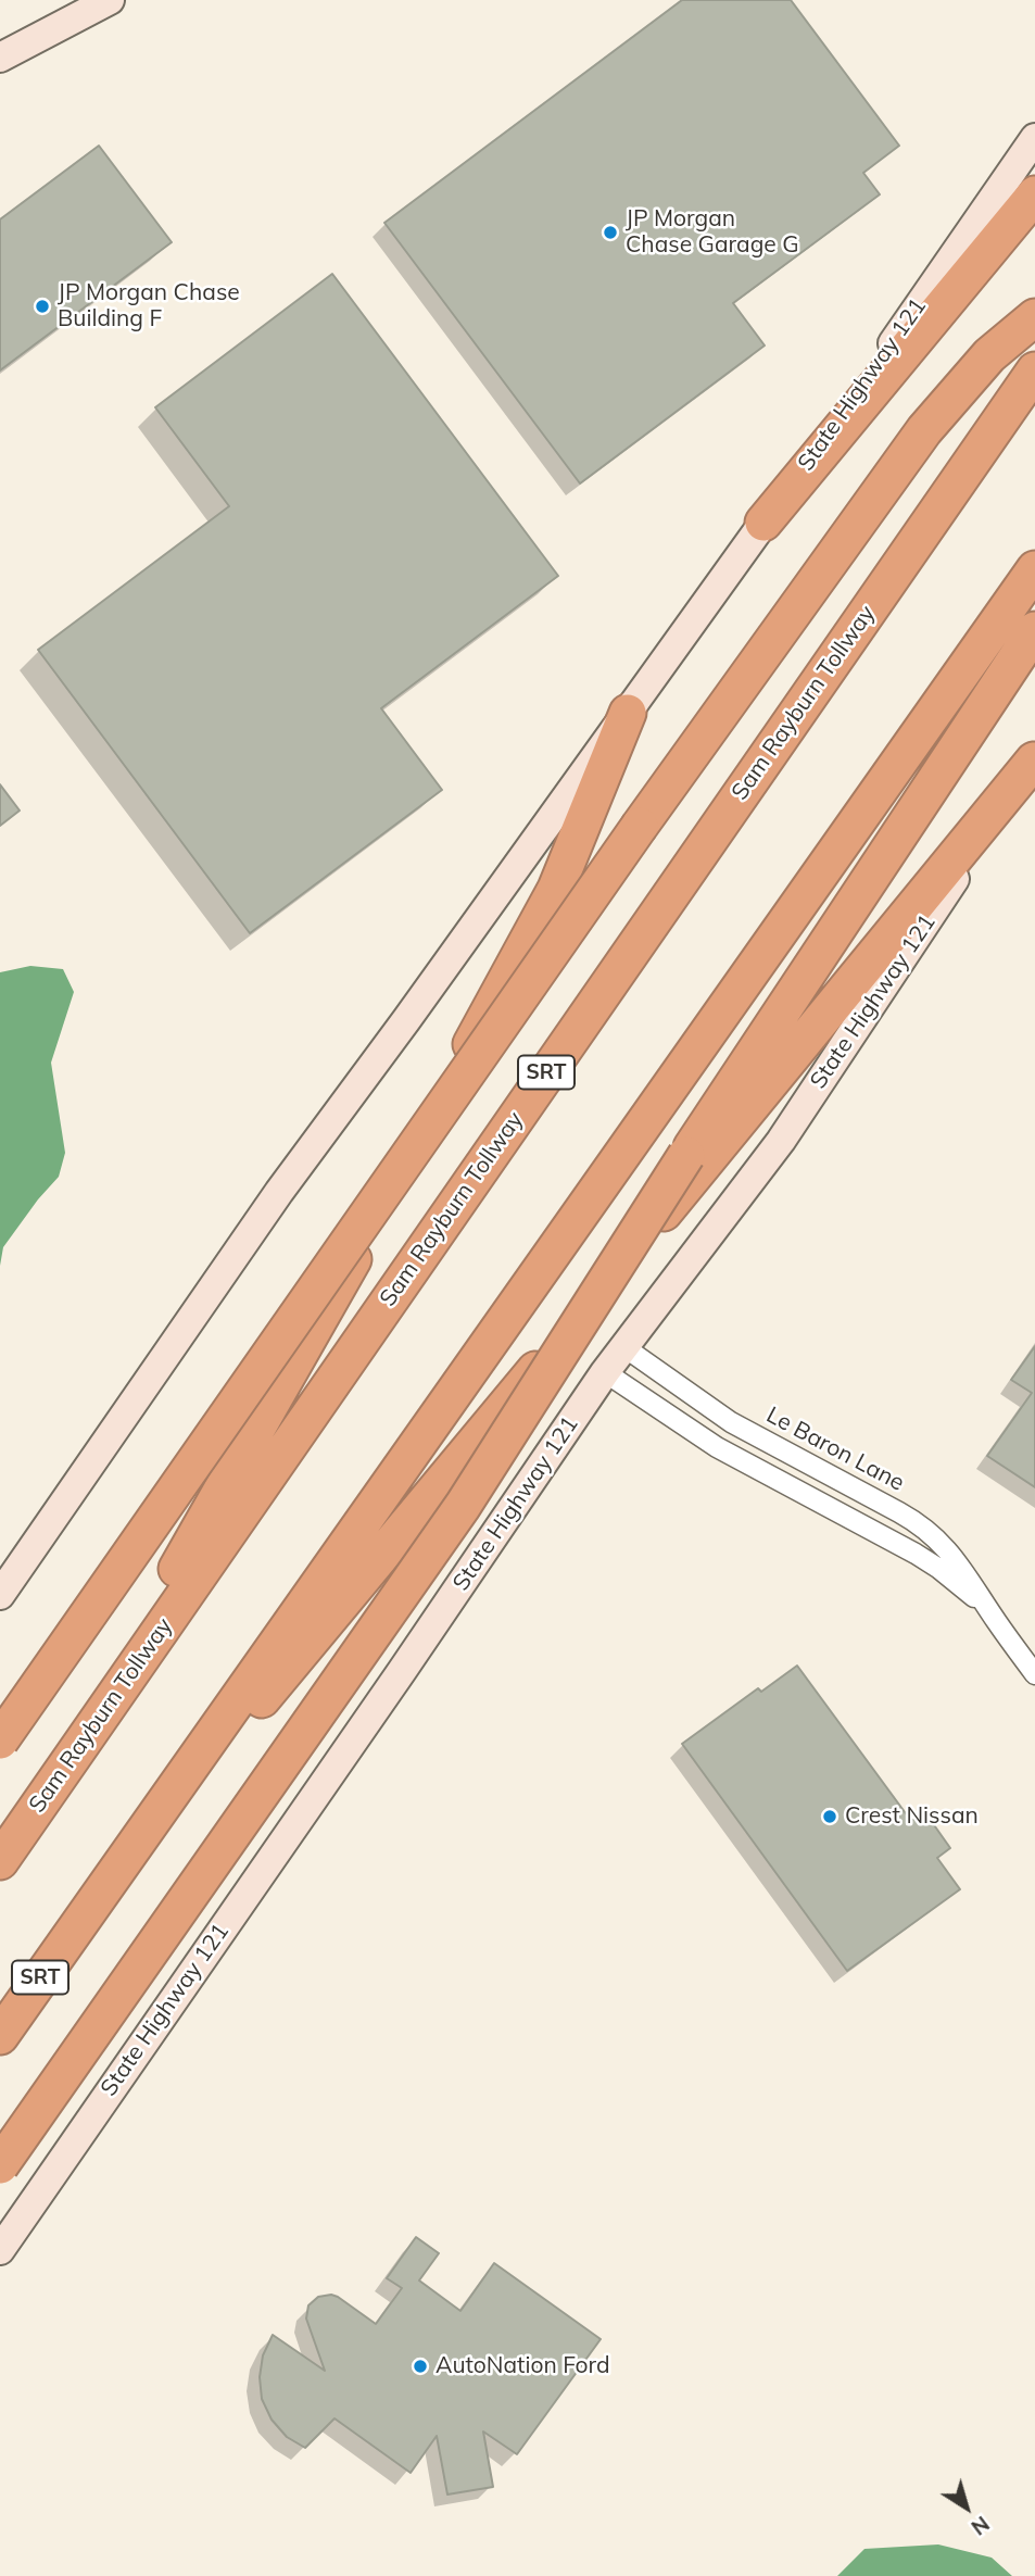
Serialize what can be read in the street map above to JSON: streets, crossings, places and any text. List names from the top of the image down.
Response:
{
  "streets": {
    "highway": ["Sam Rayburn Tollway", "SRT"],
    "main road": ["State Highway 121"],
    "street": ["Le Baron Lane"]
  },
  "crossings": [
    ["State Highway 121", "Le Baron Lane"]
  ],
  "places": [
    "JP Morgan Chase Garage G",
    "JP Morgan Chase Building F",
    "Crest Nissan",
    "AutoNation Ford"
  ],
  "north": "bottom right"
}
